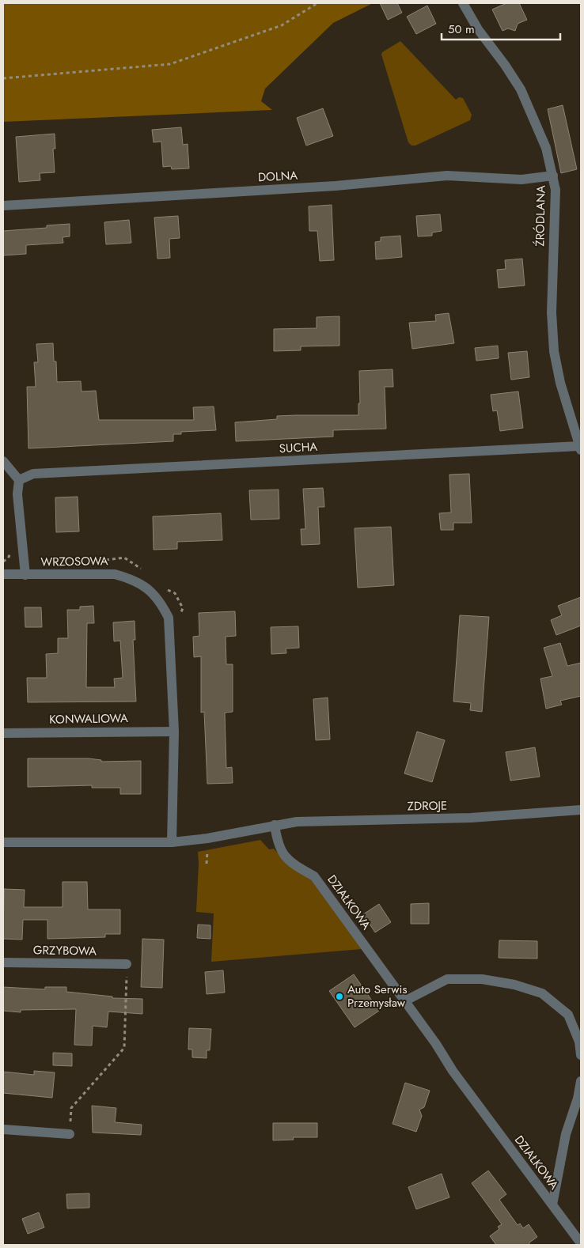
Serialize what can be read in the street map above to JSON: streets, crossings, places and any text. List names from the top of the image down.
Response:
{
  "streets": {
    "street": [
      "DOLNA",
      "ŹRÓDLANA",
      "SUCHA",
      "WRZOSOWA",
      "KONWALIOWA",
      "ZDROJE",
      "DZIAŁKOWA",
      "GRZYBOWA"
    ]
  },
  "crossings": [
    ["DOLNA", "ŹRÓDLANA"],
    ["ŹRÓDLANA", "SUCHA"],
    ["WRZOSOWA", "KONWALIOWA"],
    ["ZDROJE", "DZIAŁKOWA"]
  ],
  "places": ["Auto Serwis Przemysław"],
  "scale_bar": "50 m"
}
